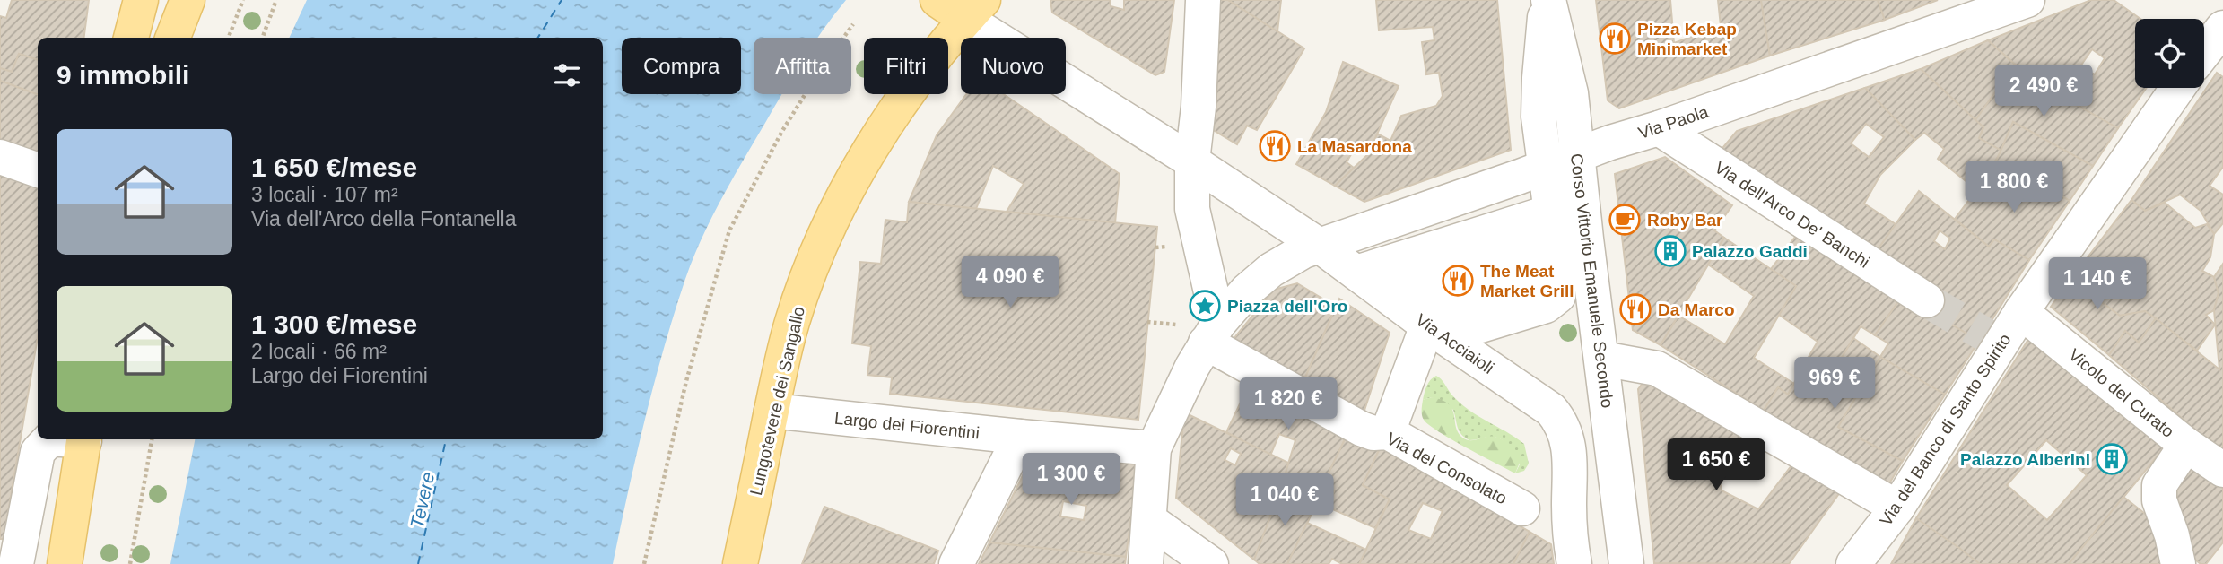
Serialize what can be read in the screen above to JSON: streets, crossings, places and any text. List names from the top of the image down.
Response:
{
  "streets": {
    "main road": ["Lungotevere dei Sangallo"],
    "street": [
      "Via Paola",
      "Via dell'Arco De' Banchi",
      "Corso Vittorio Emanuele Secondo",
      "Via Acciaioli",
      "Vicolo del Curato",
      "Largo dei Fiorentini",
      "Via del Banco di Santo Spirito",
      "Via del Consolato"
    ]
  },
  "crossings": [
    ["Via Paola", "Via dell'Arco De' Banchi"],
    ["Via Paola", "Corso Vittorio Emanuele Secondo"],
    ["Via Paola", "Via Acciaioli"],
    ["Vicolo del Curato", "Via del Banco di Santo Spirito"],
    ["Lungotevere dei Sangallo", "Largo dei Fiorentini"]
  ],
  "water": ["Tevere"],
  "places": {
    "restaurant": [
      "Pizza Kebap Minimarket",
      "La Masardona",
      "The Meat Market Grill",
      "Da Marco"
    ],
    "cafe": ["Roby Bar"],
    "building": ["Palazzo Gaddi", "Palazzo Alberini"],
    "place": ["Piazza dell'Oro"]
  },
  "page": {
    "chip": [
      "Compra",
      "Affitta",
      "Filtri",
      "Nuovo"
    ],
    "heading": "9 immobili",
    "price": [
      "2 490 €",
      "1 800 €",
      "4 090 €",
      "1 140 €",
      "969 €",
      "1 820 €",
      "1 650 €",
      "1 300 €",
      "1 040 €"
    ],
    "list": [
      {
        "name": "1 650 €/mese",
        "note": "3 locali · 107 m² · Via dell'Arco della Fontanella"
      },
      {
        "name": "1 300 €/mese",
        "note": "2 locali · 66 m² · Largo dei Fiorentini"
      }
    ]
  }
}
